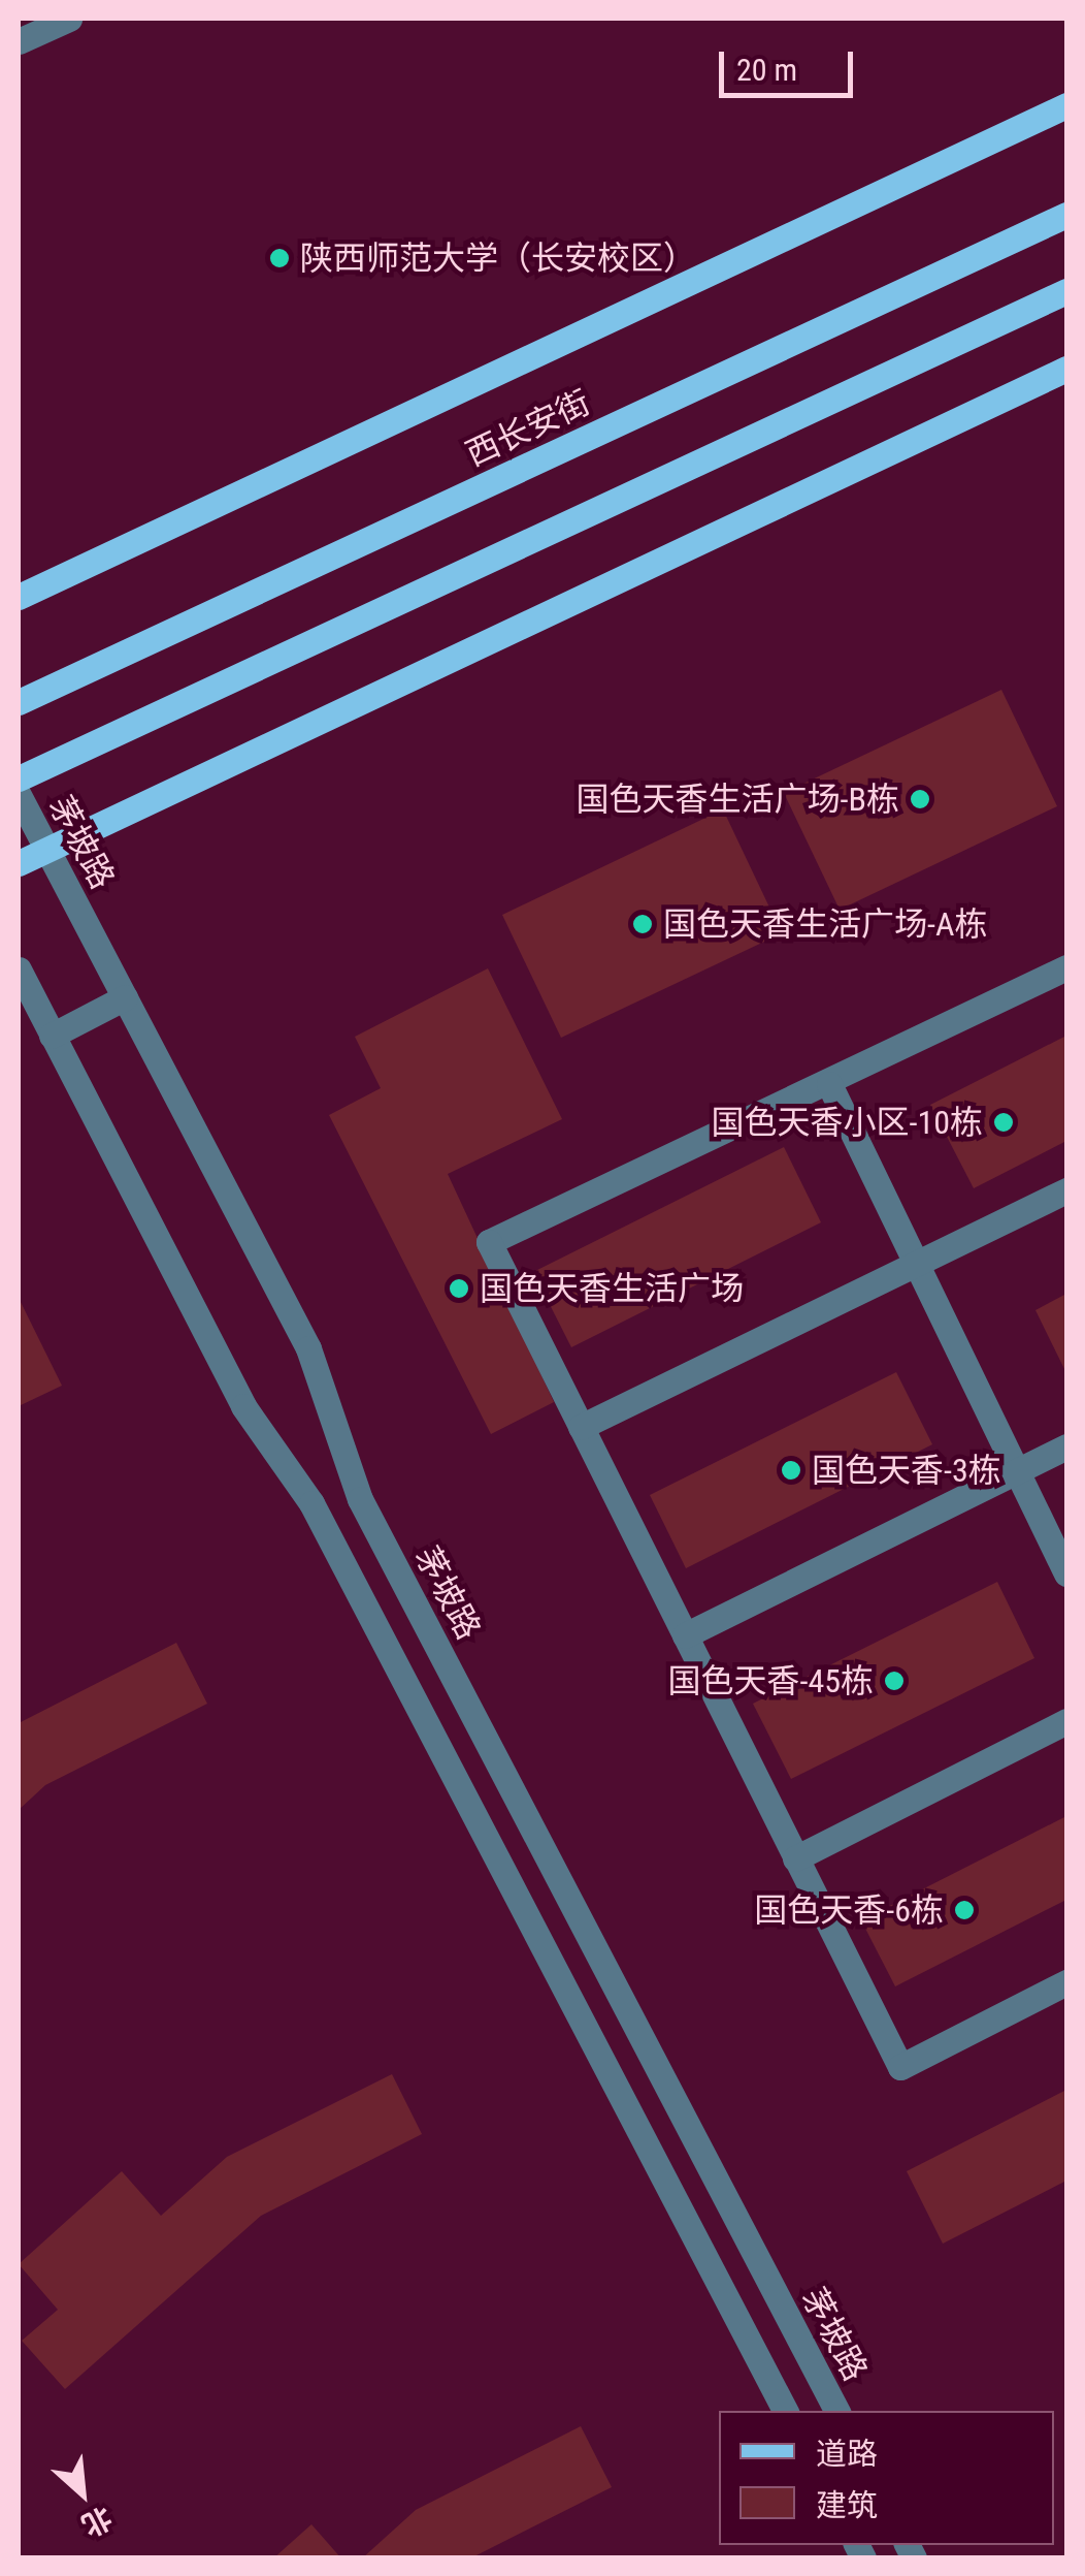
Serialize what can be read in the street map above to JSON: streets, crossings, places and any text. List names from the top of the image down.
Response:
{
  "streets": {
    "main road": ["西长安街"],
    "street": ["茅坡路"]
  },
  "places": [
    "陕西师范大学（长安校区）",
    "国色天香生活广场-B栋",
    "国色天香生活广场-A栋",
    "国色天香小区-10栋",
    "国色天香生活广场",
    "国色天香-3栋",
    "国色天香-45栋",
    "国色天香-6栋"
  ],
  "legend": ["道路", "建筑"],
  "scale_bar": "20 m",
  "north": "bottom right"
}
